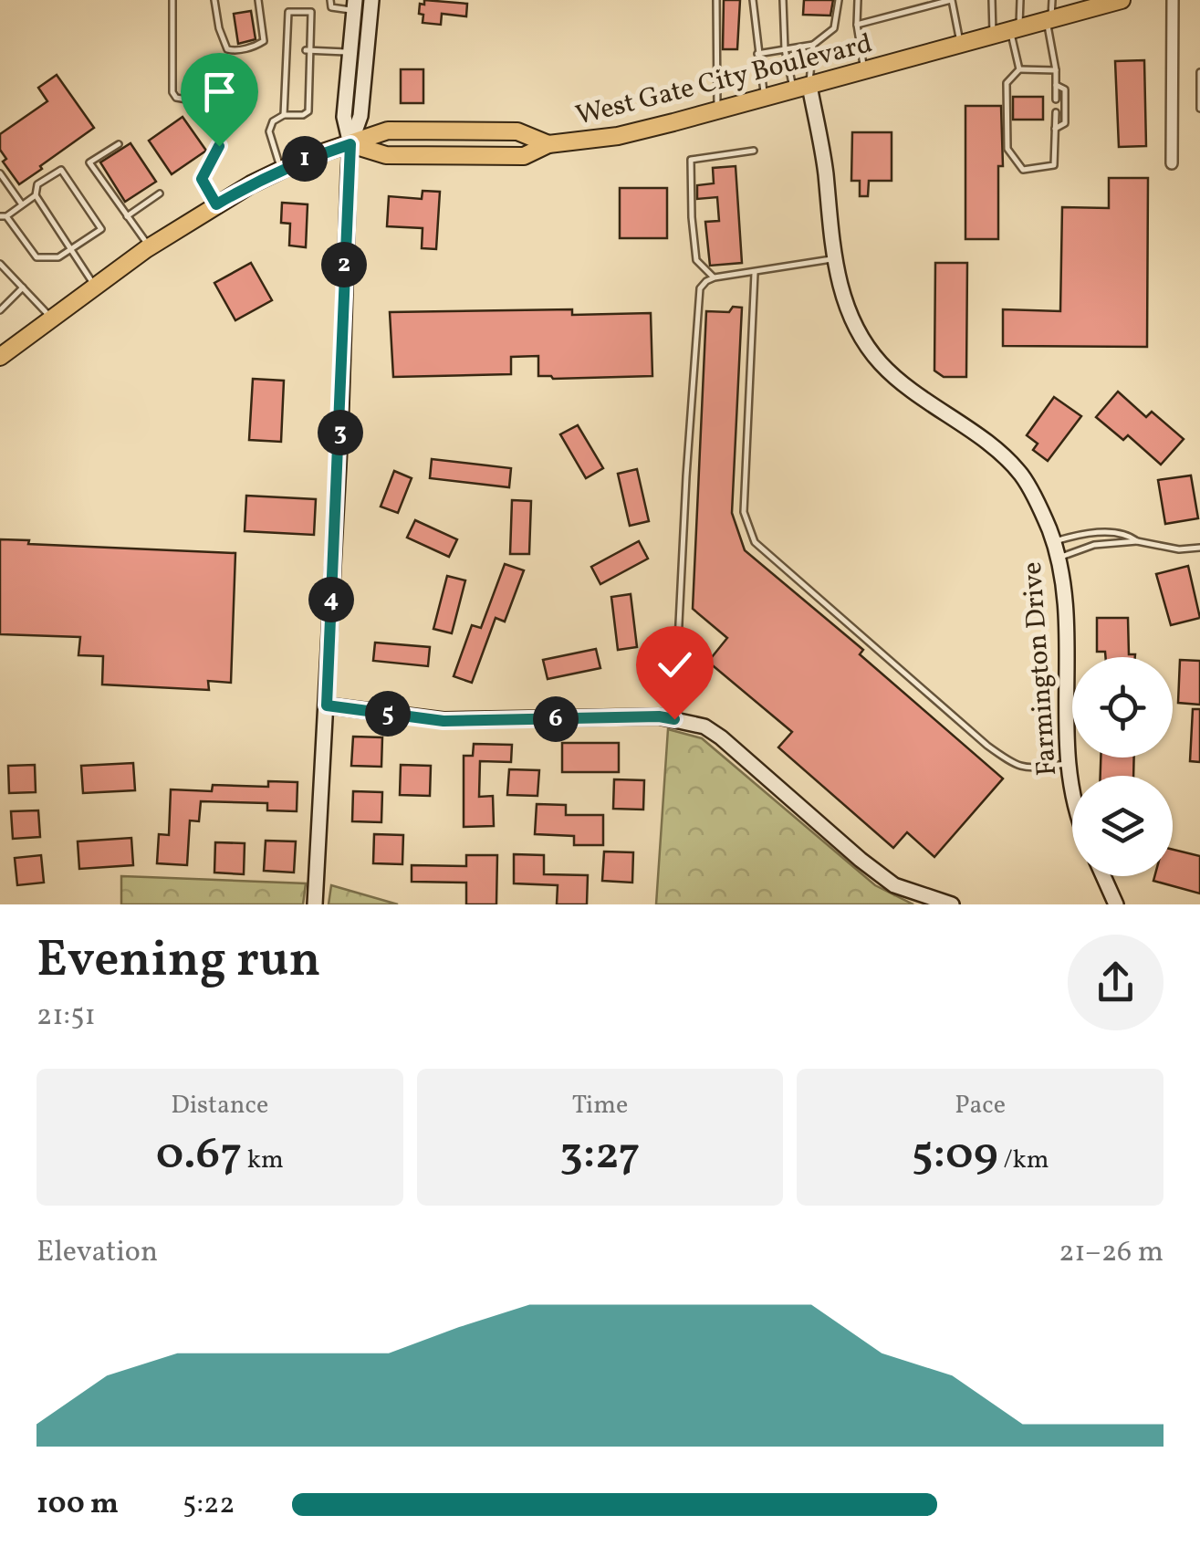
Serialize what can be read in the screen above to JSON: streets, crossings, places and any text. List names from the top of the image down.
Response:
{
  "streets": {
    "main road": ["West Gate City Boulevard"],
    "street": ["Farmington Drive"]
  },
  "crossings": [
    ["West Gate City Boulevard", "Farmington Drive"]
  ],
  "page": {
    "pins": [
      "1",
      "2",
      "3",
      "4",
      "5",
      "6"
    ],
    "heading": ["Evening run", "21:51"],
    "stats": [
      ["Distance", "0.67 km"],
      ["Time", "3:27"],
      ["Pace", "5:09 /km"]
    ],
    "chart": ["Elevation", "21–26 m"],
    "list": [
      {
        "name": "100 m",
        "note": "5:22"
      }
    ]
  }
}
